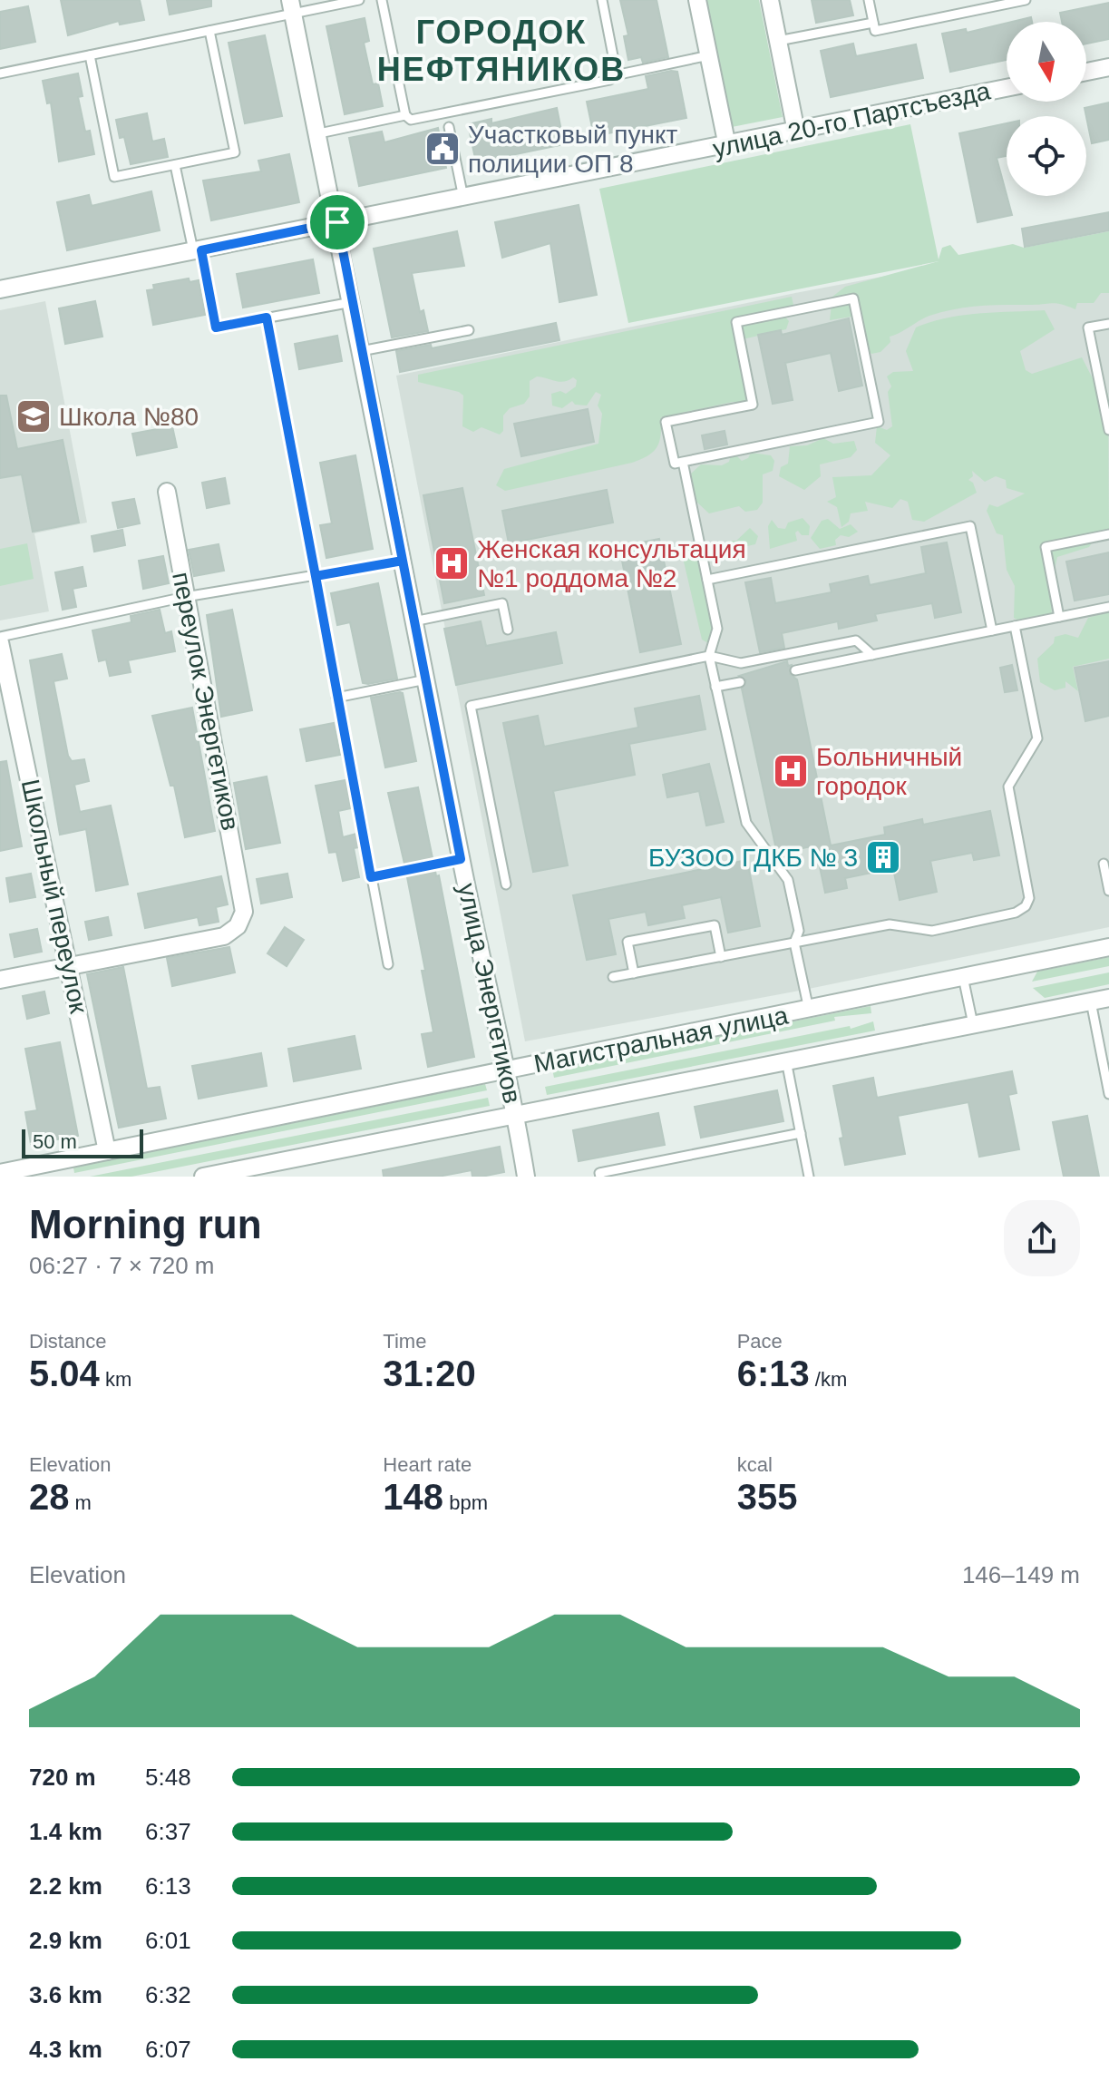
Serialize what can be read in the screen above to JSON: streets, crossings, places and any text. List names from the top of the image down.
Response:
{
  "streets": {
    "street": [
      "улица 20-го Партсъезда",
      "переулок Энергетиков",
      "Школьный переулок",
      "улица Энергетиков",
      "Магистральная улица"
    ]
  },
  "crossings": [
    ["улица 20-го Партсъезда", "улица Энергетиков"],
    ["переулок Энергетиков", "Школьный переулок"],
    ["Школьный переулок", "Магистральная улица"],
    ["улица Энергетиков", "Магистральная улица"]
  ],
  "districts": ["ГОРОДОК НЕФТЯНИКОВ"],
  "places": {
    "public building": ["Участковый пункт полиции ОП 8"],
    "school or university": ["Школа №80"],
    "hospital": ["Женская консультация №1 роддома №2", "Больничный городок"],
    "building": ["БУЗОО ГДКБ № 3"]
  },
  "scale_bar": "50 m",
  "north": "bottom",
  "page": {
    "scale": "50 m",
    "heading": ["Morning run", "06:27 · 7 × 720 m"],
    "stats": [
      ["Distance", "5.04 km"],
      ["Time", "31:20"],
      ["Pace", "6:13 /km"],
      ["Elevation", "28 m"],
      ["Heart rate", "148 bpm"],
      ["kcal", "355"]
    ],
    "chart": ["Elevation", "146–149 m"],
    "list": [
      {
        "name": "720 m",
        "note": "5:48"
      },
      {
        "name": "1.4 km",
        "note": "6:37"
      },
      {
        "name": "2.2 km",
        "note": "6:13"
      },
      {
        "name": "2.9 km",
        "note": "6:01"
      },
      {
        "name": "3.6 km",
        "note": "6:32"
      },
      {
        "name": "4.3 km",
        "note": "6:07"
      }
    ]
  }
}
